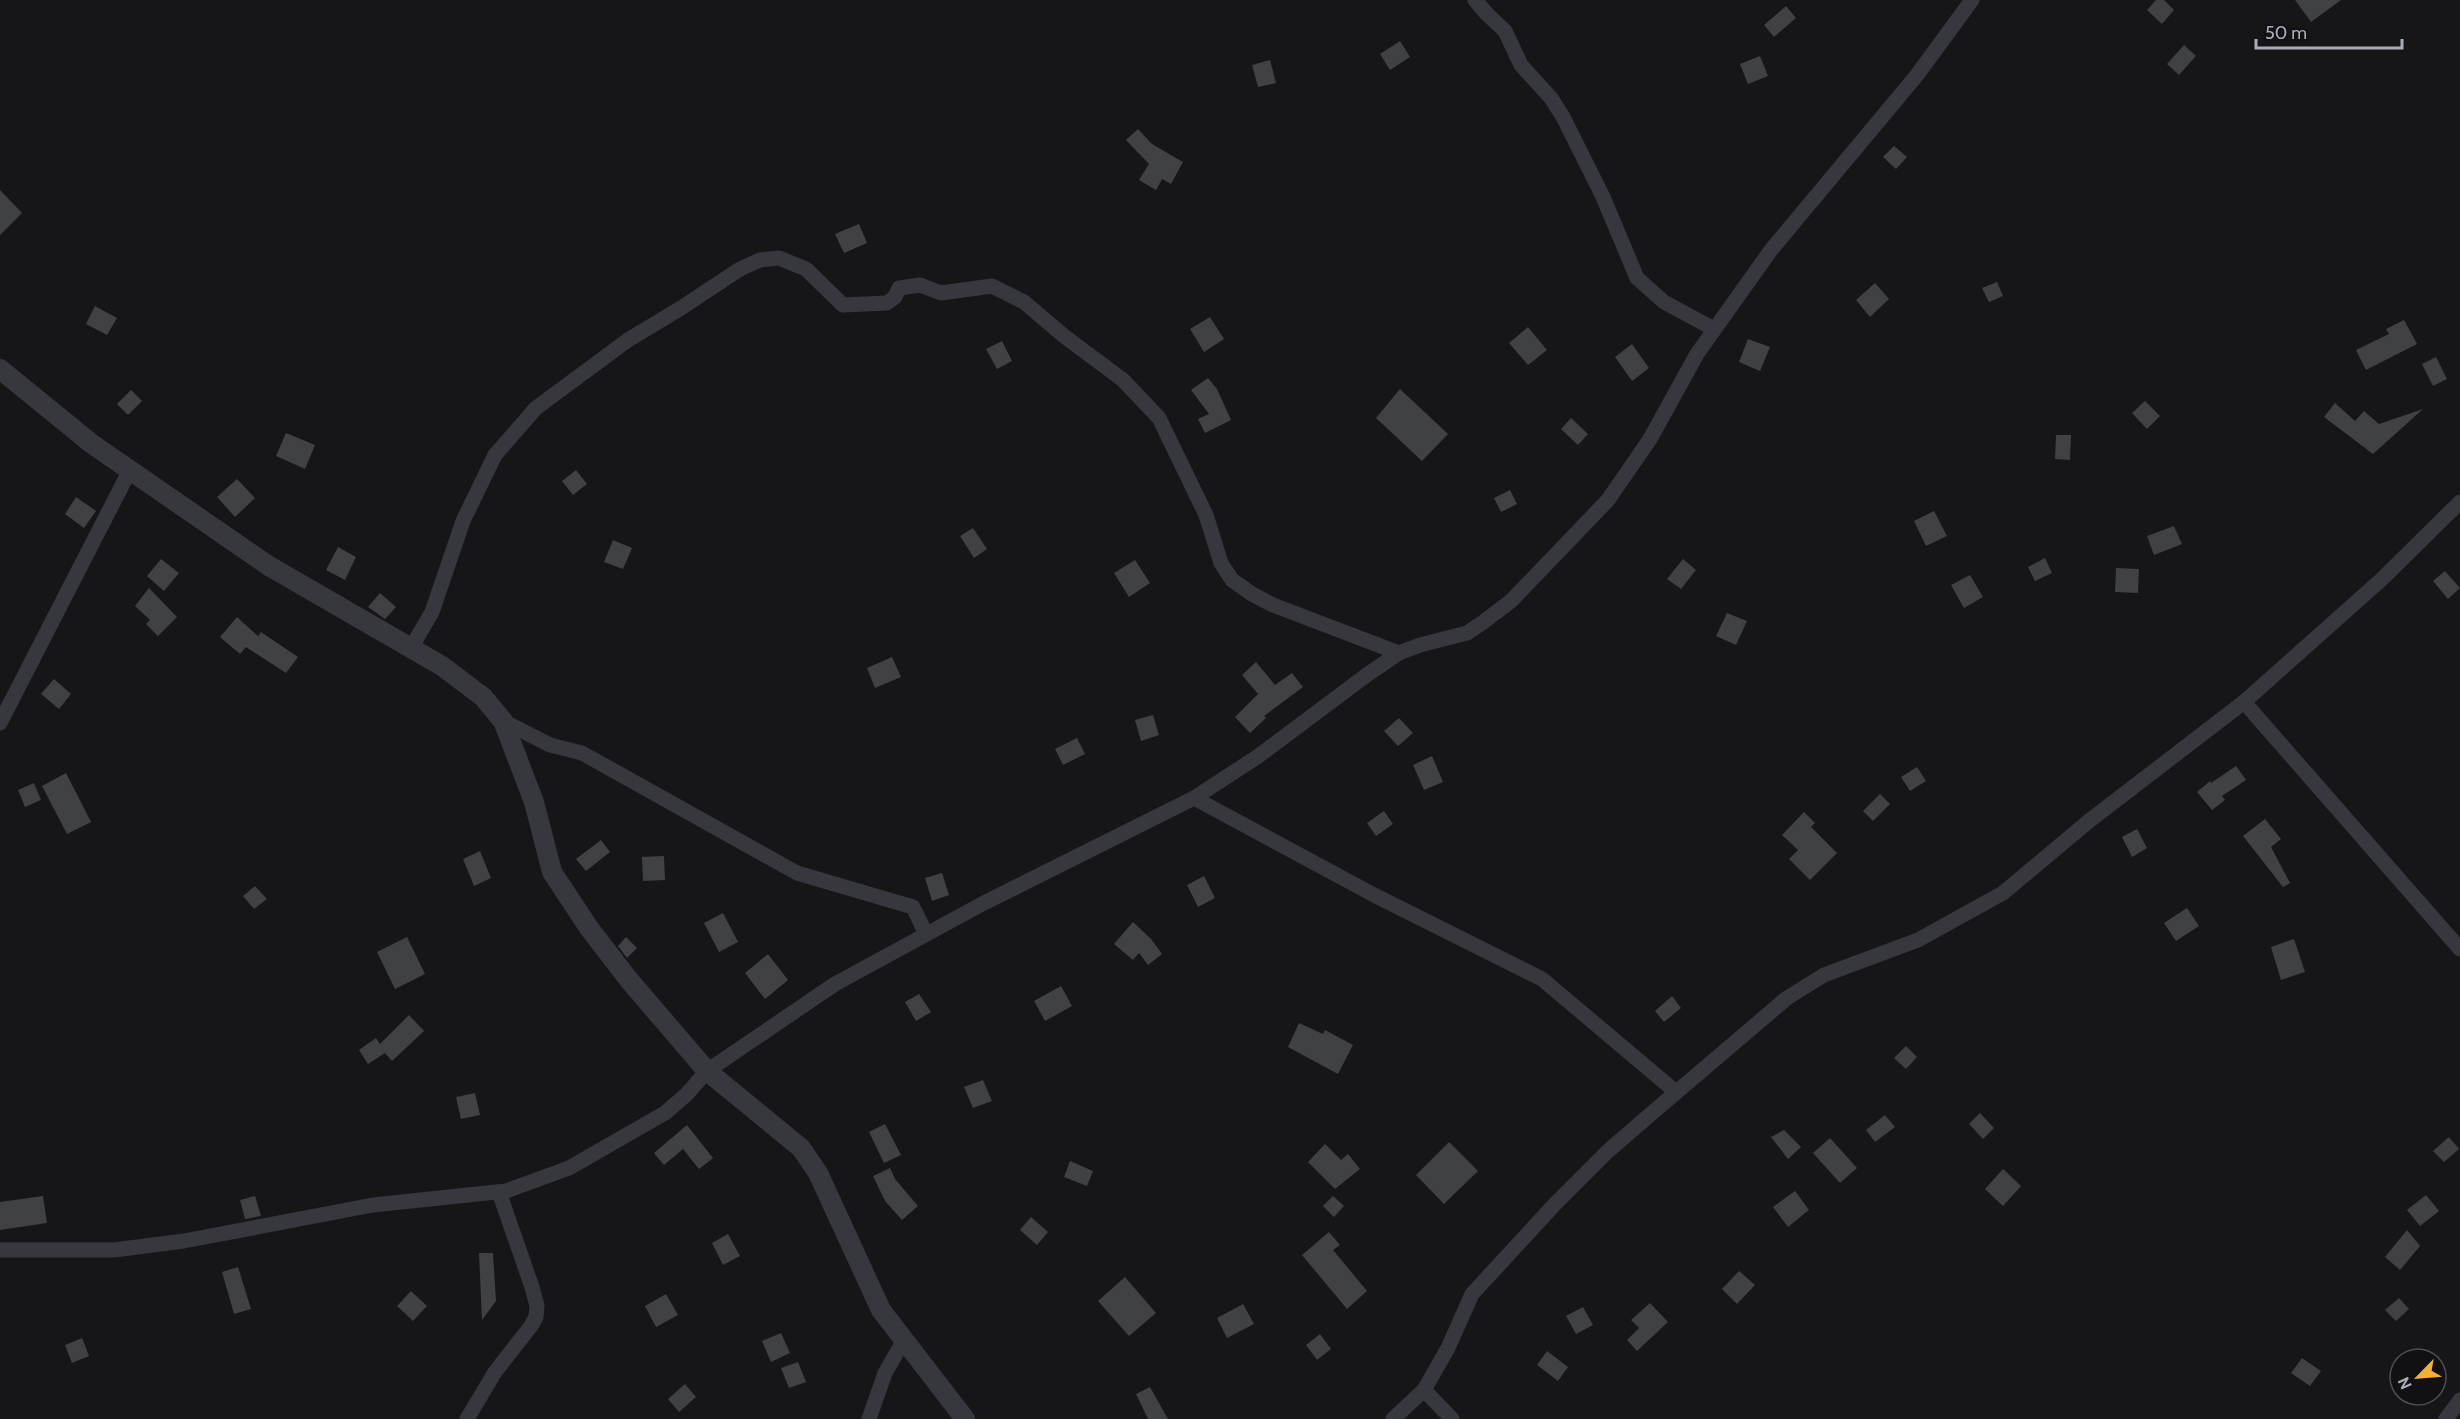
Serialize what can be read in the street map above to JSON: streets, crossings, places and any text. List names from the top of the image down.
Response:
{
  "scale_bar": "50 m",
  "north": "bottom left"
}
